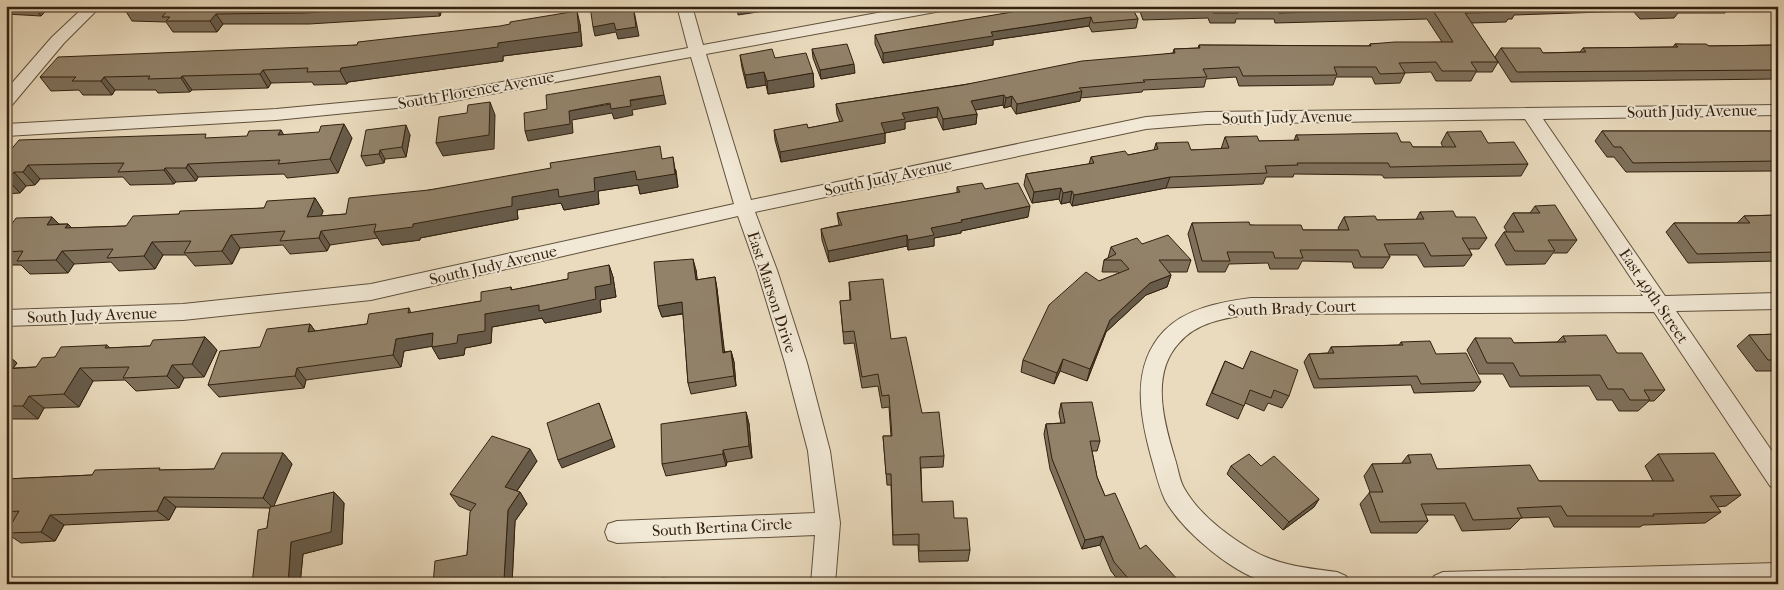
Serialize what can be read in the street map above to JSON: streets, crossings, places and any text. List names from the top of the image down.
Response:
{
  "streets": {
    "street": [
      "South Florence Avenue",
      "South Judy Avenue",
      "East Marson Drive",
      "East 49th Street",
      "South Brady Court",
      "South Bertina Circle"
    ]
  },
  "crossings": [
    ["South Florence Avenue", "East Marson Drive"],
    ["South Judy Avenue", "East Marson Drive"],
    ["South Judy Avenue", "East 49th Street"],
    ["East Marson Drive", "South Bertina Circle"],
    ["East 49th Street", "South Brady Court"]
  ]
}
